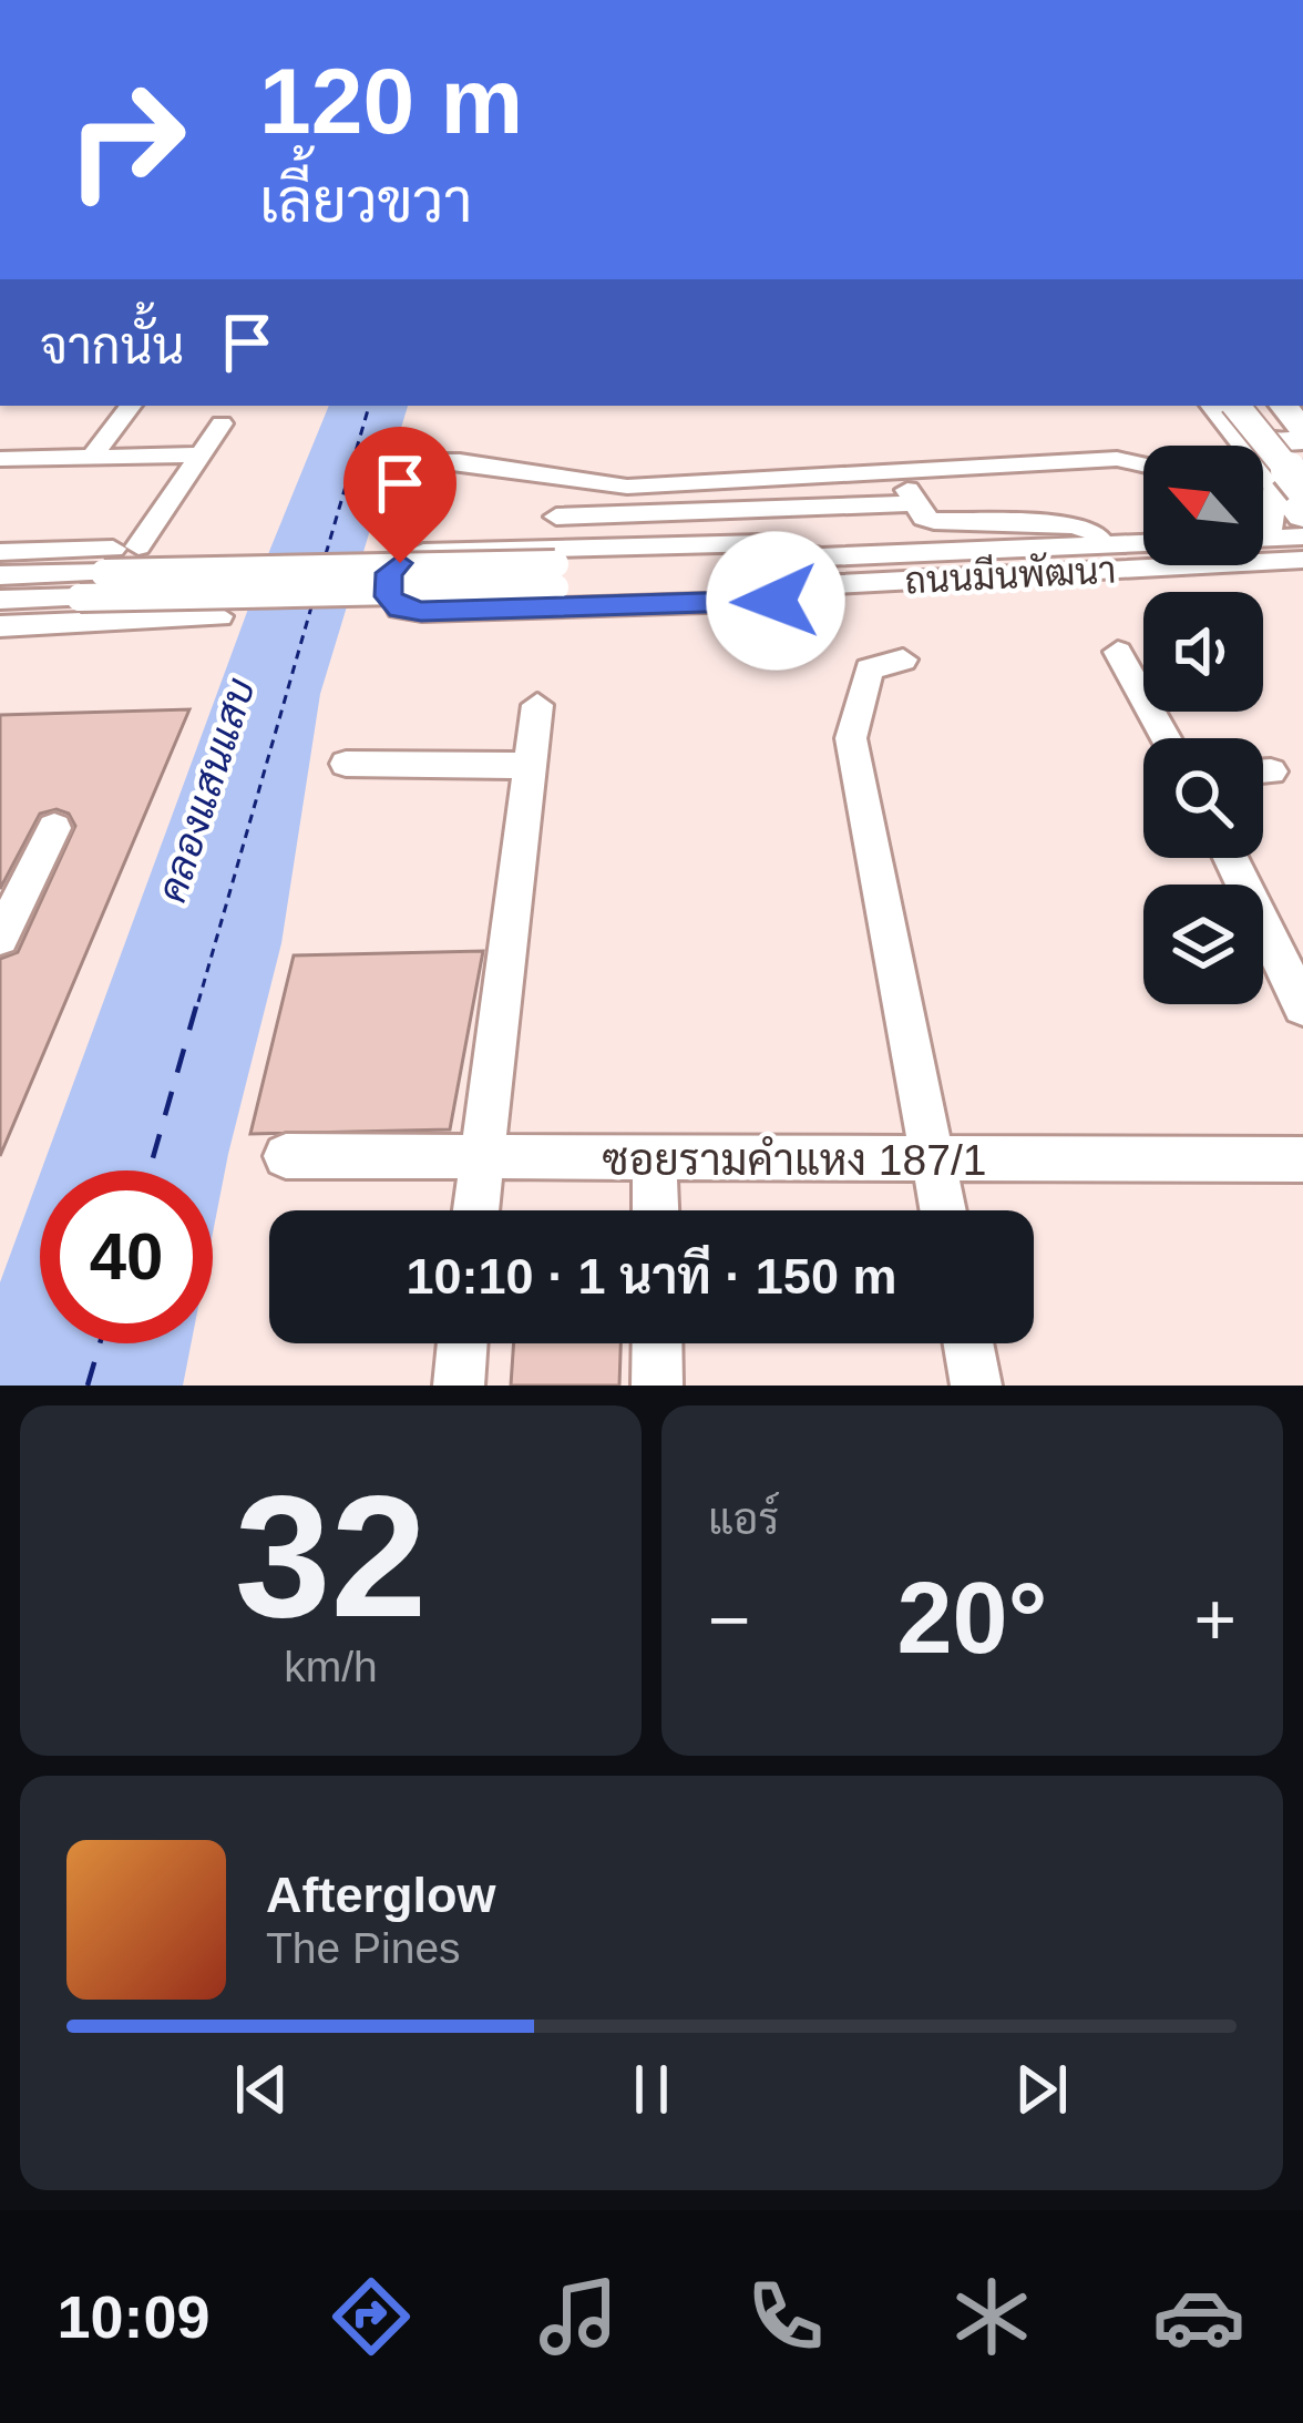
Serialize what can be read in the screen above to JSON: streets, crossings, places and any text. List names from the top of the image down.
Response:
{
  "streets": {
    "street": ["ถนนมีนพัฒนา", "ซอยรามคำแหง 187/1"]
  },
  "water": ["คลองแสนแสบ"],
  "north": "top left",
  "page": {
    "turn": ["120 m", "เลี้ยวขวา"],
    "then": "จากนั้น",
    "limit": "40",
    "trip": "10:10 · 1 นาที · 150 m",
    "tile": [
      ["32", "km/h"],
      "แอร์"
    ],
    "heat": ["−", "20°", "+"],
    "song": ["Afterglow", "The Pines"],
    "tabs": "10:09"
  }
}
